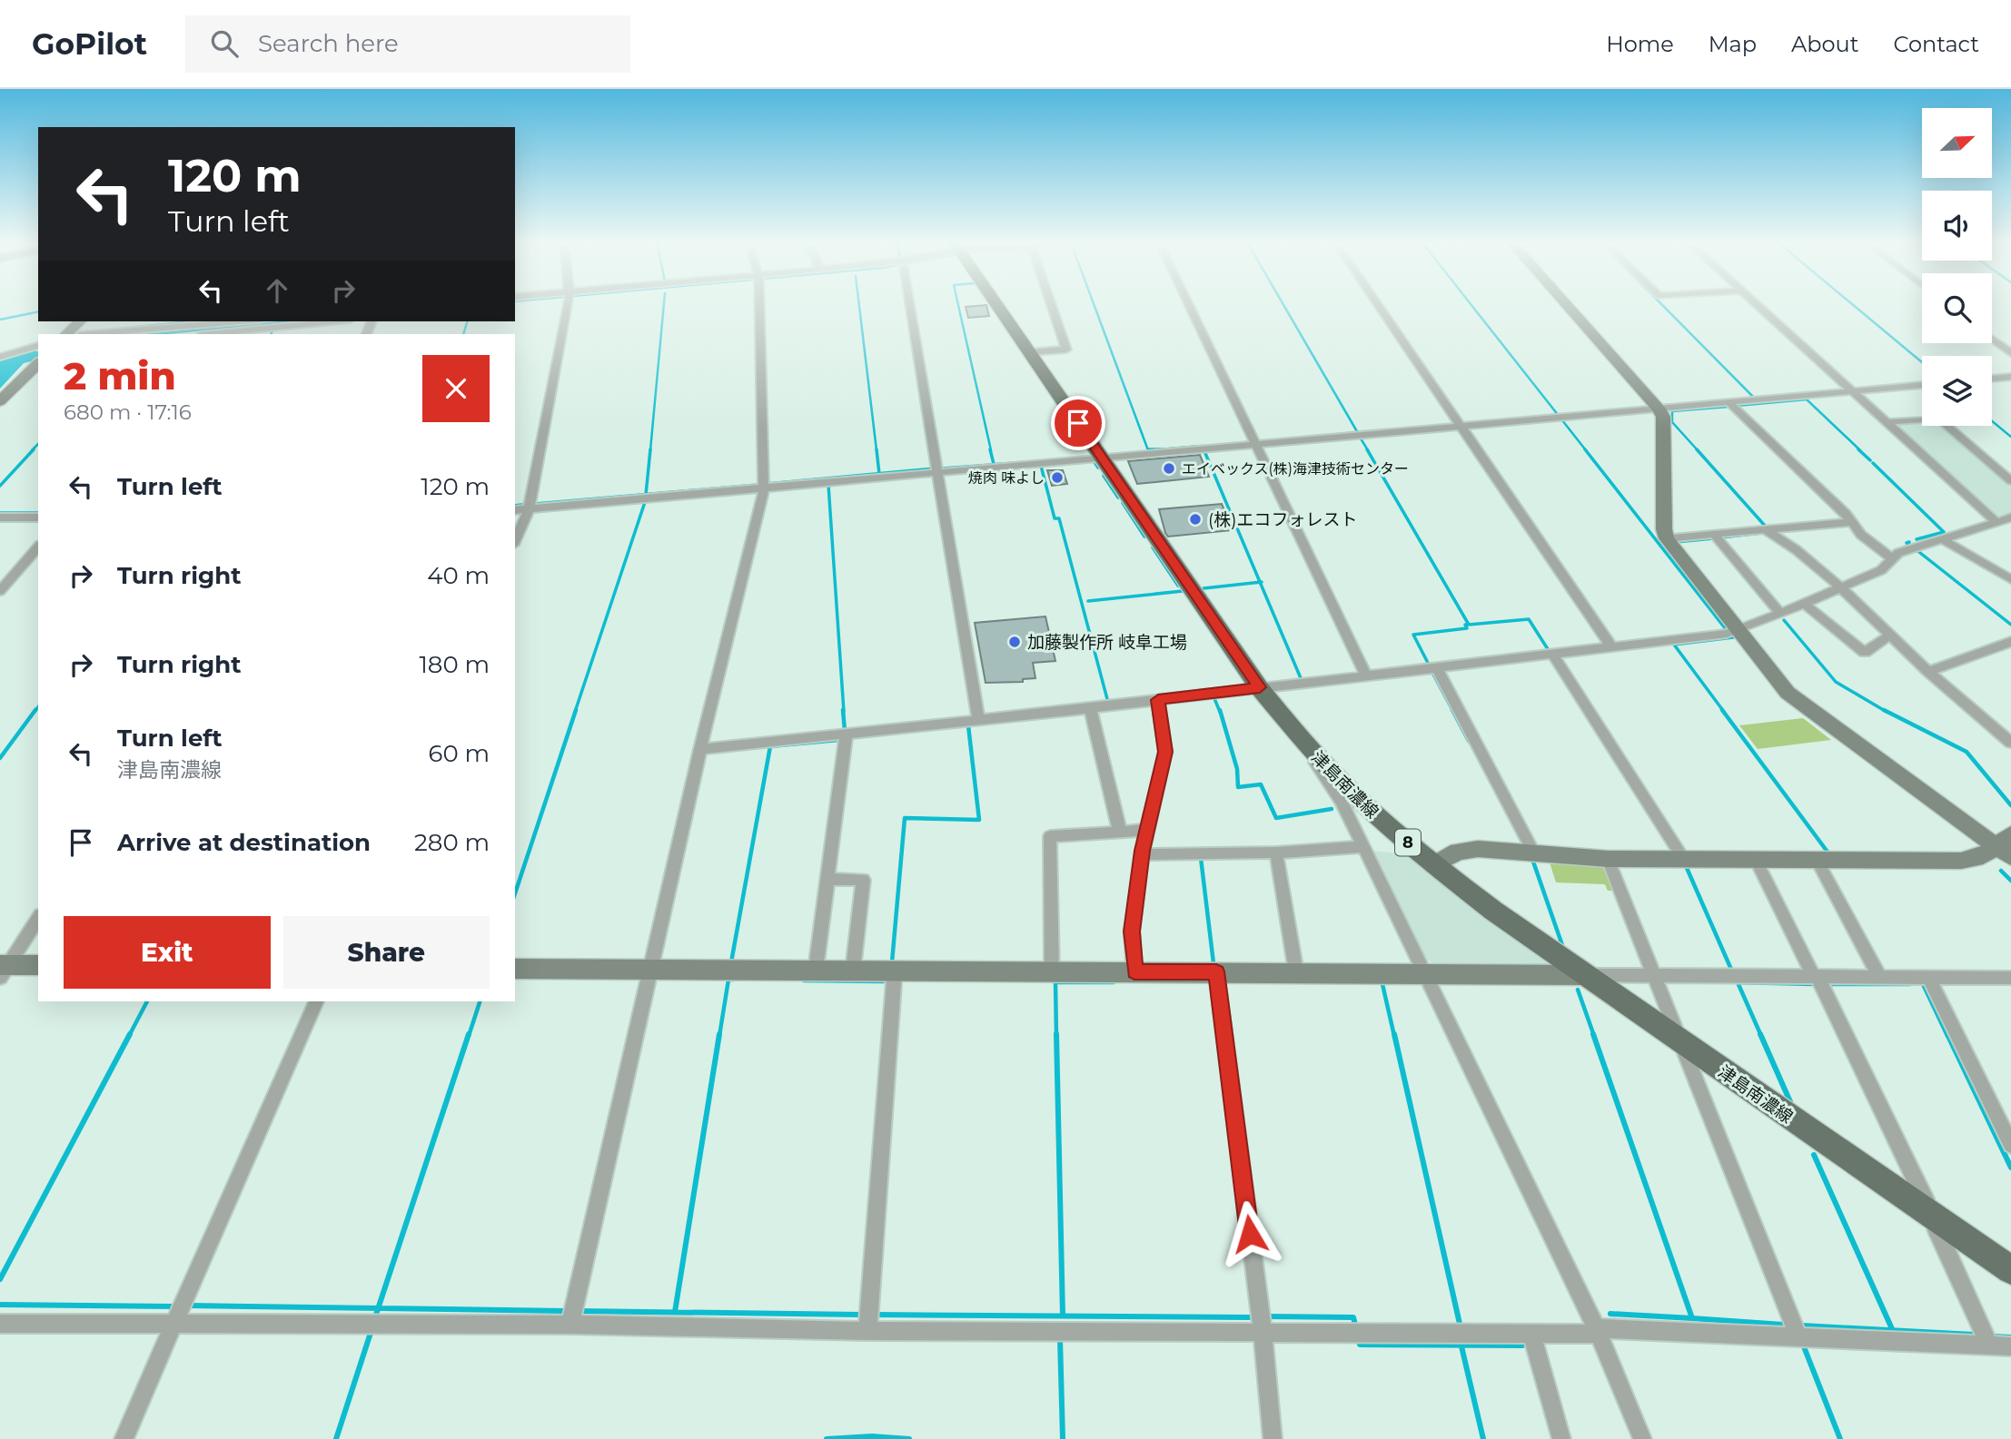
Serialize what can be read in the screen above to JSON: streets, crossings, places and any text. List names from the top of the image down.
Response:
{
  "streets": {
    "main road": ["津島南濃線", "8"]
  },
  "places": [
    "エイベックス(株)海津技術センター",
    "焼肉 味よし",
    "(株)エコフォレスト",
    "加藤製作所 岐阜工場"
  ],
  "north": "top right",
  "page": {
    "header": "GoPilot",
    "search": "Search here",
    "nav": [
      "Home",
      "Map",
      "About",
      "Contact"
    ],
    "turn": ["120 m", "Turn left"],
    "heading": ["2 min", "680 m · 17:16"],
    "list": [
      {
        "name": "Turn left",
        "value": "120 m"
      },
      {
        "name": "Turn right",
        "value": "40 m"
      },
      {
        "name": "Turn right",
        "value": "180 m"
      },
      {
        "name": "Turn left",
        "note": "津島南濃線",
        "value": "60 m"
      },
      {
        "name": "Arrive at destination",
        "value": "280 m"
      }
    ],
    "buttons": ["Exit", "Share"]
  }
}
